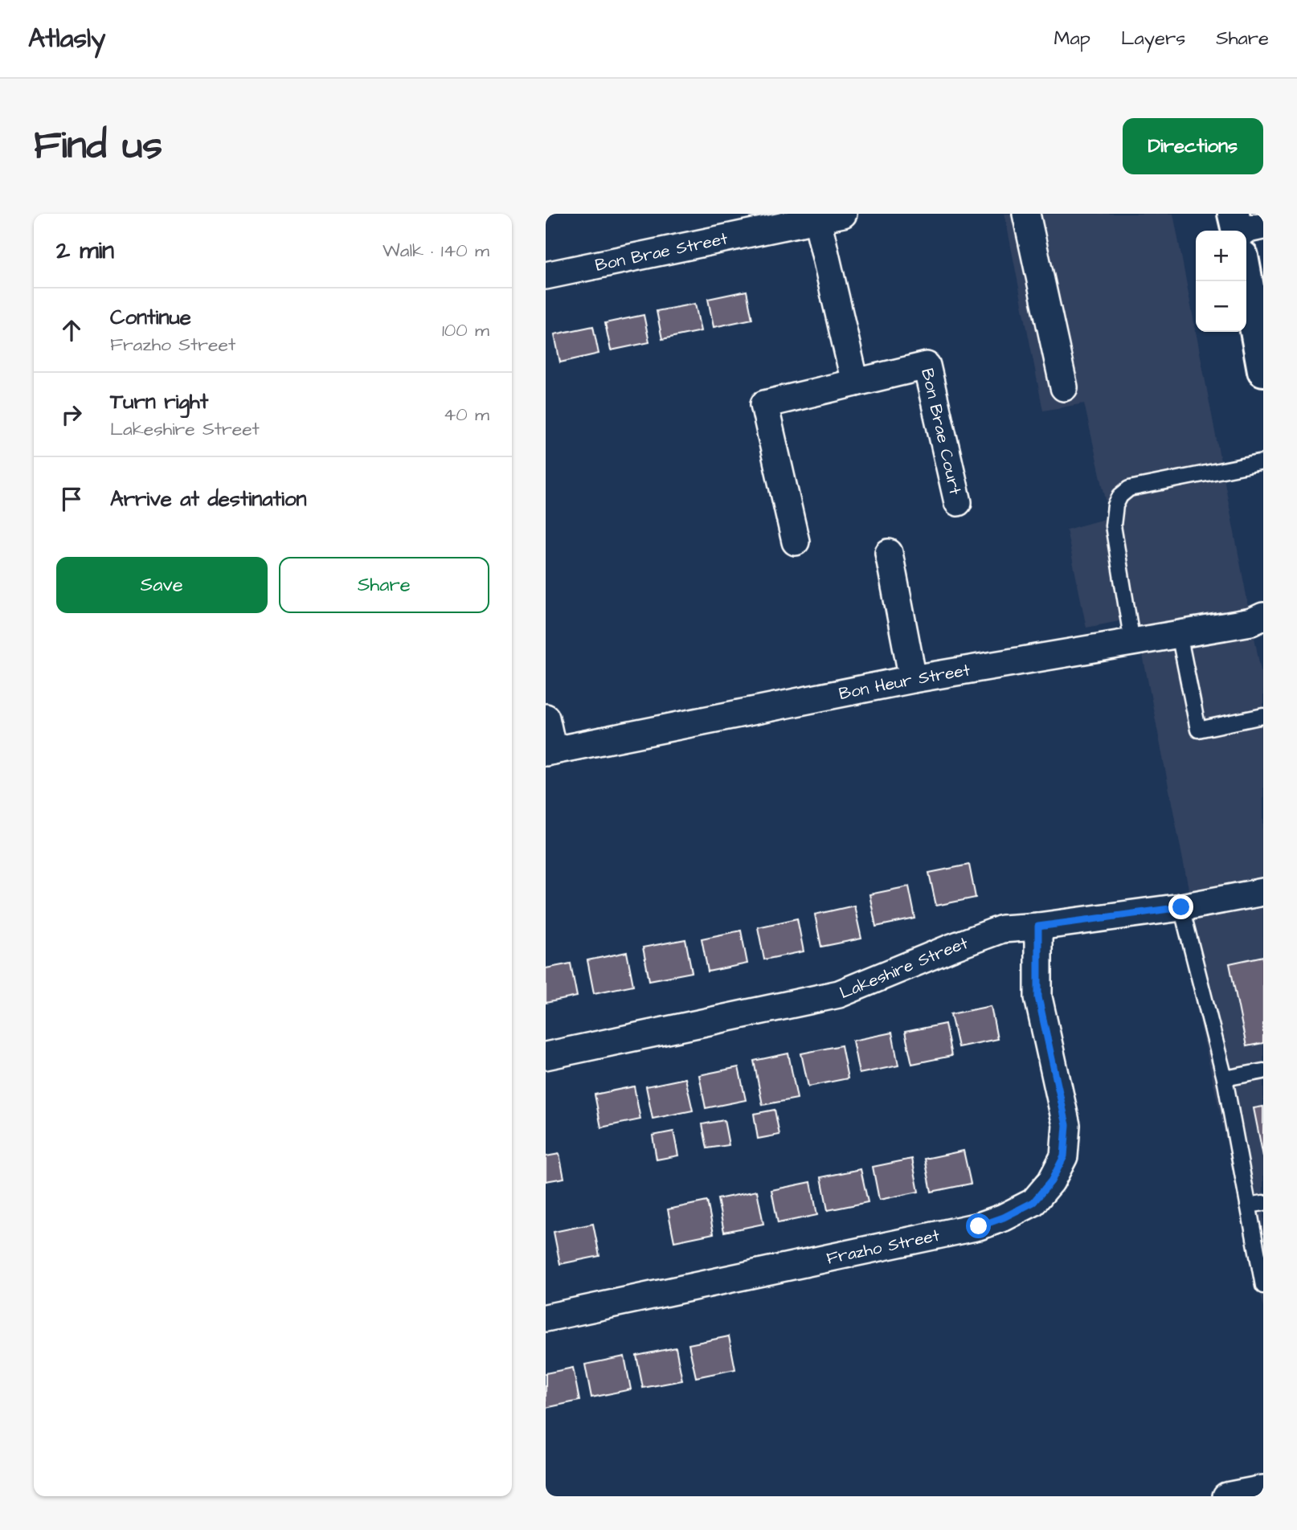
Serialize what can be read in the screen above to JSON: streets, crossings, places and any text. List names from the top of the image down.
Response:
{
  "streets": {
    "street": [
      "Bon Brae Street",
      "Bon Brae Court",
      "Bon Heur Street",
      "Lakeshire Street",
      "Frazho Street"
    ]
  },
  "crossings": [
    ["Lakeshire Street", "Frazho Street"]
  ],
  "page": {
    "header": "Atlasly",
    "nav": ["Map", "Layers", "Share"],
    "buttons": [
      "Directions",
      ["Save", "Share"]
    ],
    "title": "Find us",
    "heading": ["2 min", "Walk · 140 m"],
    "map_buttons": ["+", "−"],
    "list": [
      ["Continue", "Frazho Street", "100 m"],
      ["Turn right", "Lakeshire Street", "40 m"],
      "Arrive at destination"
    ]
  }
}
